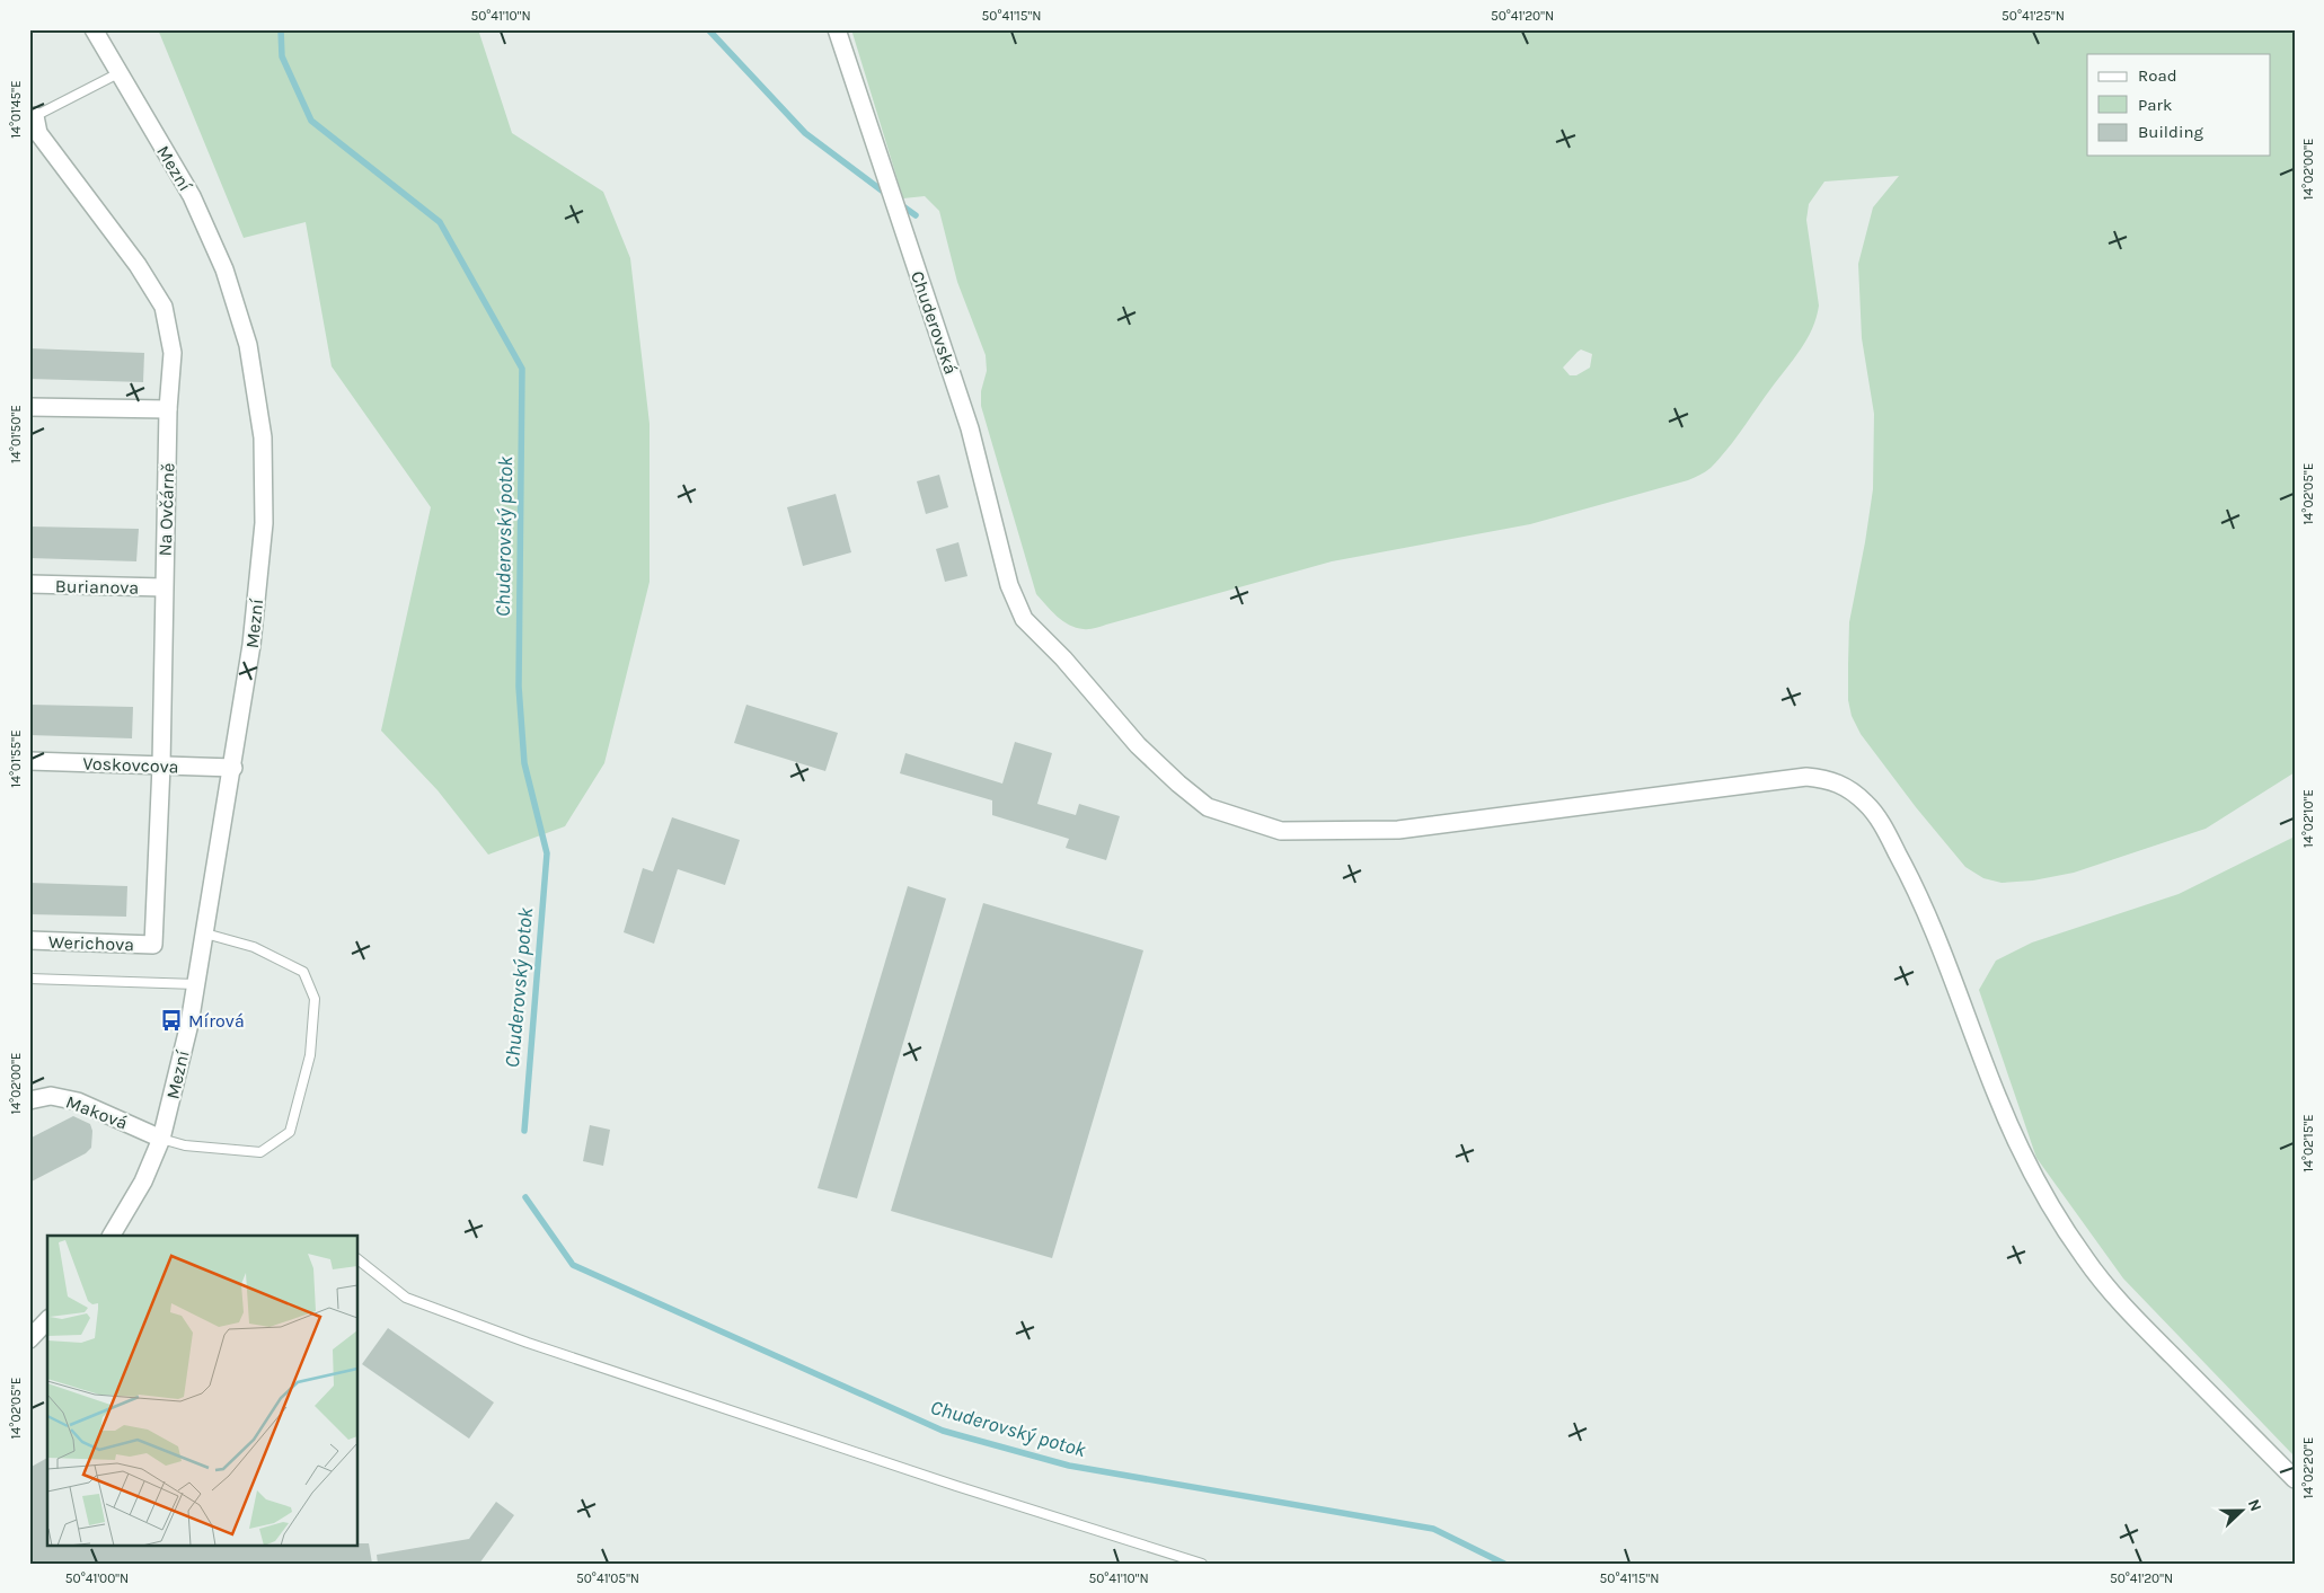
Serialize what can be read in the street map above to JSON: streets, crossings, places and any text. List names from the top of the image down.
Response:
{
  "streets": {
    "street": [
      "Mezní",
      "Chuderovská",
      "Na Ovčárně",
      "Burianova",
      "Voskovcova",
      "Werichova",
      "Maková"
    ]
  },
  "crossings": [
    ["Mezní", "Voskovcova"],
    ["Mezní", "Maková"],
    ["Na Ovčárně", "Burianova"],
    ["Na Ovčárně", "Voskovcova"],
    ["Na Ovčárně", "Werichova"]
  ],
  "water": ["Chuderovský potok"],
  "places": {
    "bus stop": ["Mírová"]
  },
  "legend": ["Road", "Park", "Building"],
  "north": "right",
  "coordinates": [
    "50°41'10\"N",
    "50°41'15\"N",
    "50°41'20\"N",
    "50°41'25\"N",
    "14°01'45\"E",
    "14°02'00\"E",
    "14°01'50\"E",
    "14°02'05\"E",
    "14°01'55\"E",
    "14°02'10\"E",
    "14°02'15\"E",
    "14°02'20\"E",
    "50°41'00\"N",
    "50°41'05\"N"
  ]
}
